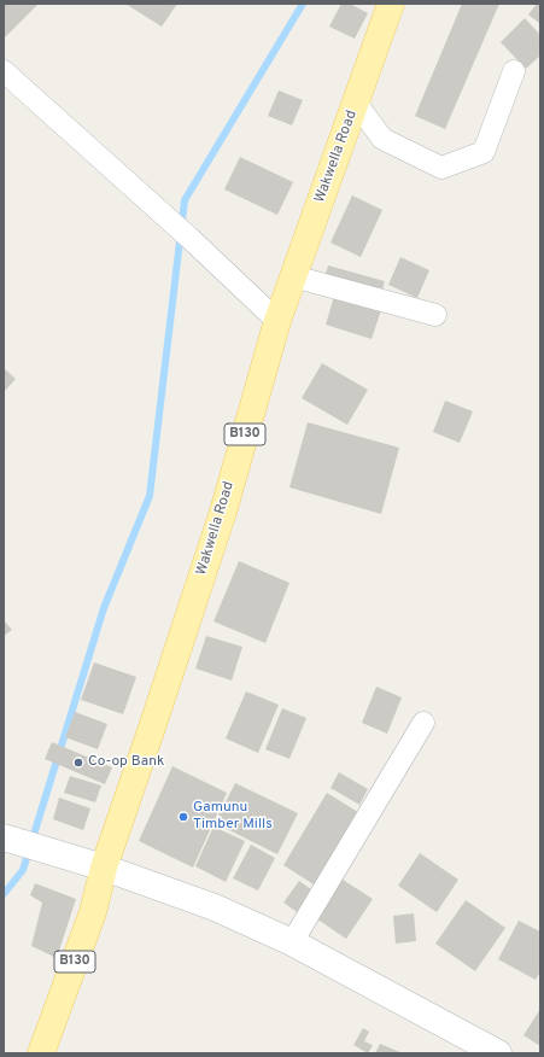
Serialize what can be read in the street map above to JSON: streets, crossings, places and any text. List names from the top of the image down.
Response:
{
  "streets": {
    "main road": ["Wakwella Road", "B130"]
  },
  "places": ["Co-op Bank", "Gamunu Timber Mills"]
}
